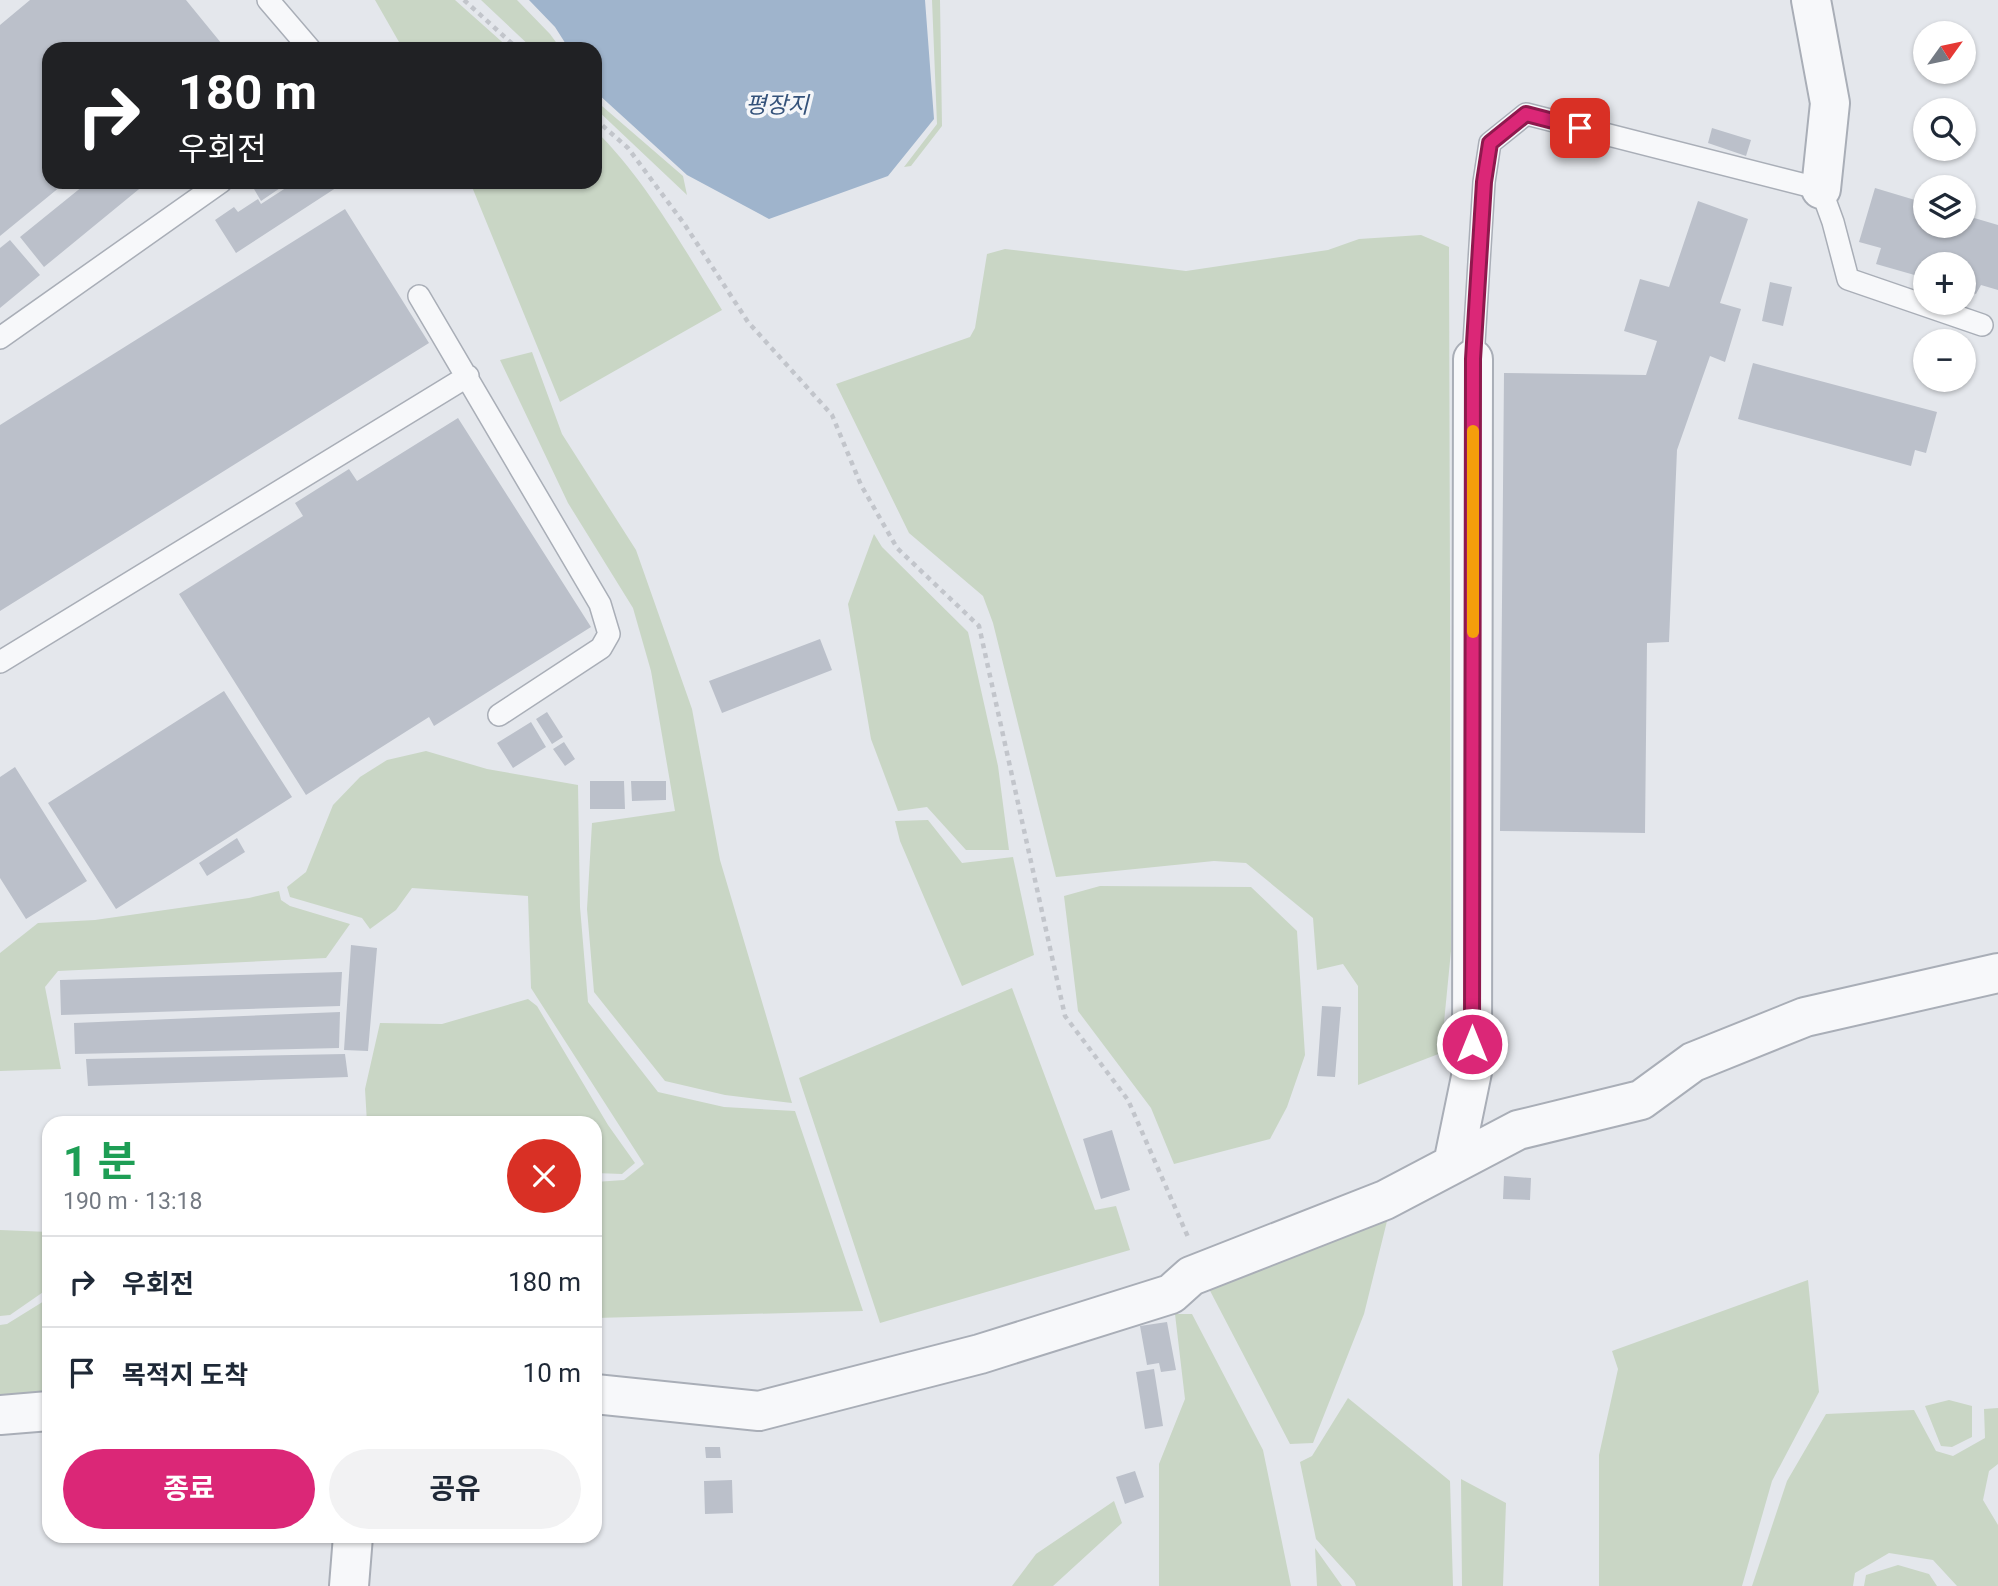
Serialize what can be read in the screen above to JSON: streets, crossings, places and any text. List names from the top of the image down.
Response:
{
  "water": ["평장지"],
  "north": "top right",
  "page": {
    "map_buttons": ["+", "−"],
    "turn": ["180 m", "우회전"],
    "heading": ["1 분", "190 m · 13:18"],
    "list": [
      {
        "name": "우회전",
        "value": "180 m"
      },
      {
        "name": "목적지 도착",
        "value": "10 m"
      }
    ],
    "buttons": ["종료", "공유"]
  }
}
